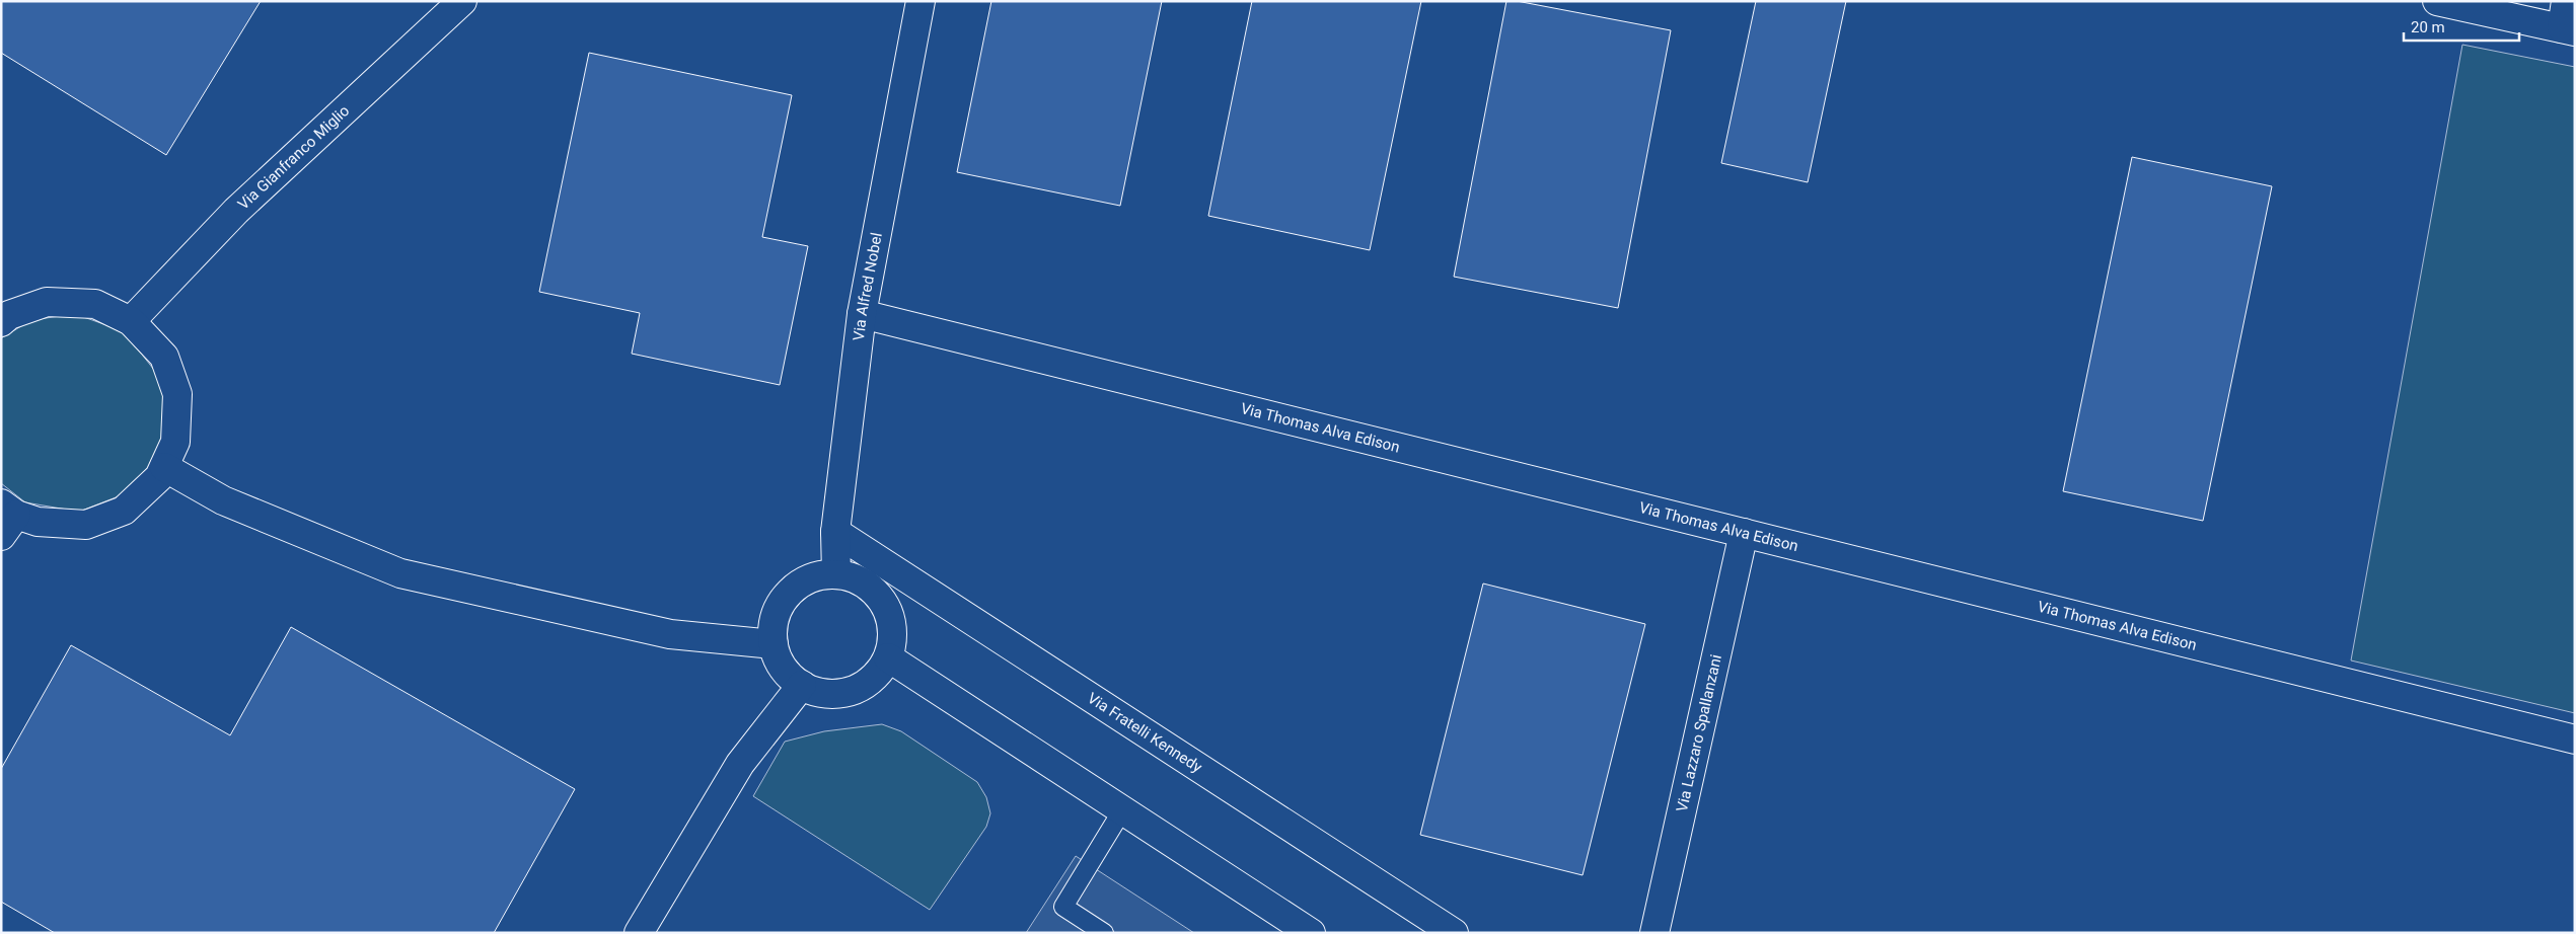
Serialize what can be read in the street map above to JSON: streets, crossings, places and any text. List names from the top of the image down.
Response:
{
  "streets": {
    "street": [
      "Via Gianfranco Miglio",
      "Via Alfred Nobel",
      "Via Thomas Alva Edison",
      "Via Fratelli Kennedy",
      "Via Lazzaro Spallanzani"
    ]
  },
  "crossings": [
    ["Via Alfred Nobel", "Via Thomas Alva Edison"],
    ["Via Alfred Nobel", "Via Fratelli Kennedy"],
    ["Via Thomas Alva Edison", "Via Lazzaro Spallanzani"]
  ],
  "scale_bar": "20 m"
}
